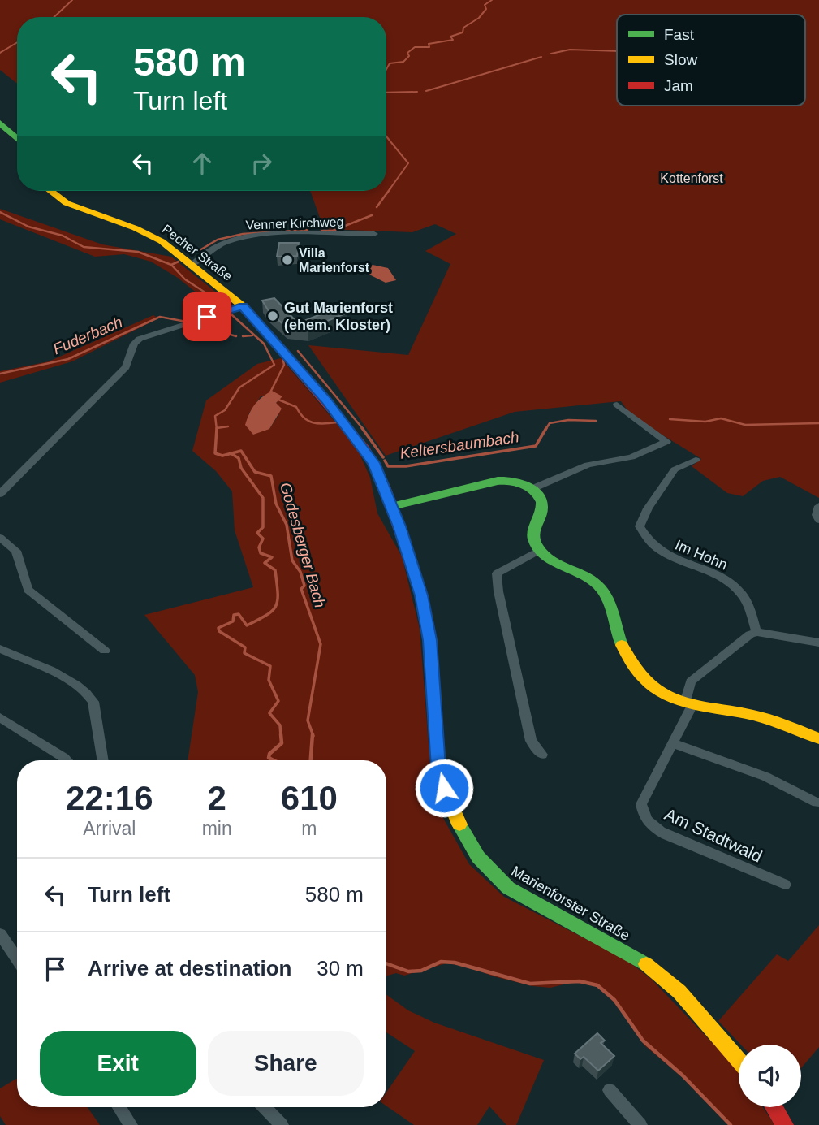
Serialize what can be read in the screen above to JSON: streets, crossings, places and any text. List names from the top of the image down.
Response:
{
  "streets": {
    "main road": ["Pecher Straße", "Marienforster Straße"],
    "street": ["Venner Kirchweg", "Im Hohn", "Am Stadtwald"]
  },
  "crossings": [
    ["Venner Kirchweg", "Pecher Straße"],
    ["Pecher Straße", "Marienforster Straße"]
  ],
  "water": ["Fuderbach", "Keltersbaumbach", "Godesberger Bach"],
  "parks": ["Kottenforst"],
  "places": ["Villa Marienforst", "Gut Marienforst (ehem. Kloster)"],
  "legend": ["Fast", "Slow", "Jam"],
  "page": {
    "turn": ["580 m", "Turn left"],
    "eta": [
      "22:16",
      "Arrival",
      "2",
      "min",
      "610",
      "m"
    ],
    "list": [
      {
        "name": "Turn left",
        "value": "580 m"
      },
      {
        "name": "Arrive at destination",
        "value": "30 m"
      }
    ],
    "buttons": ["Exit", "Share"]
  }
}
